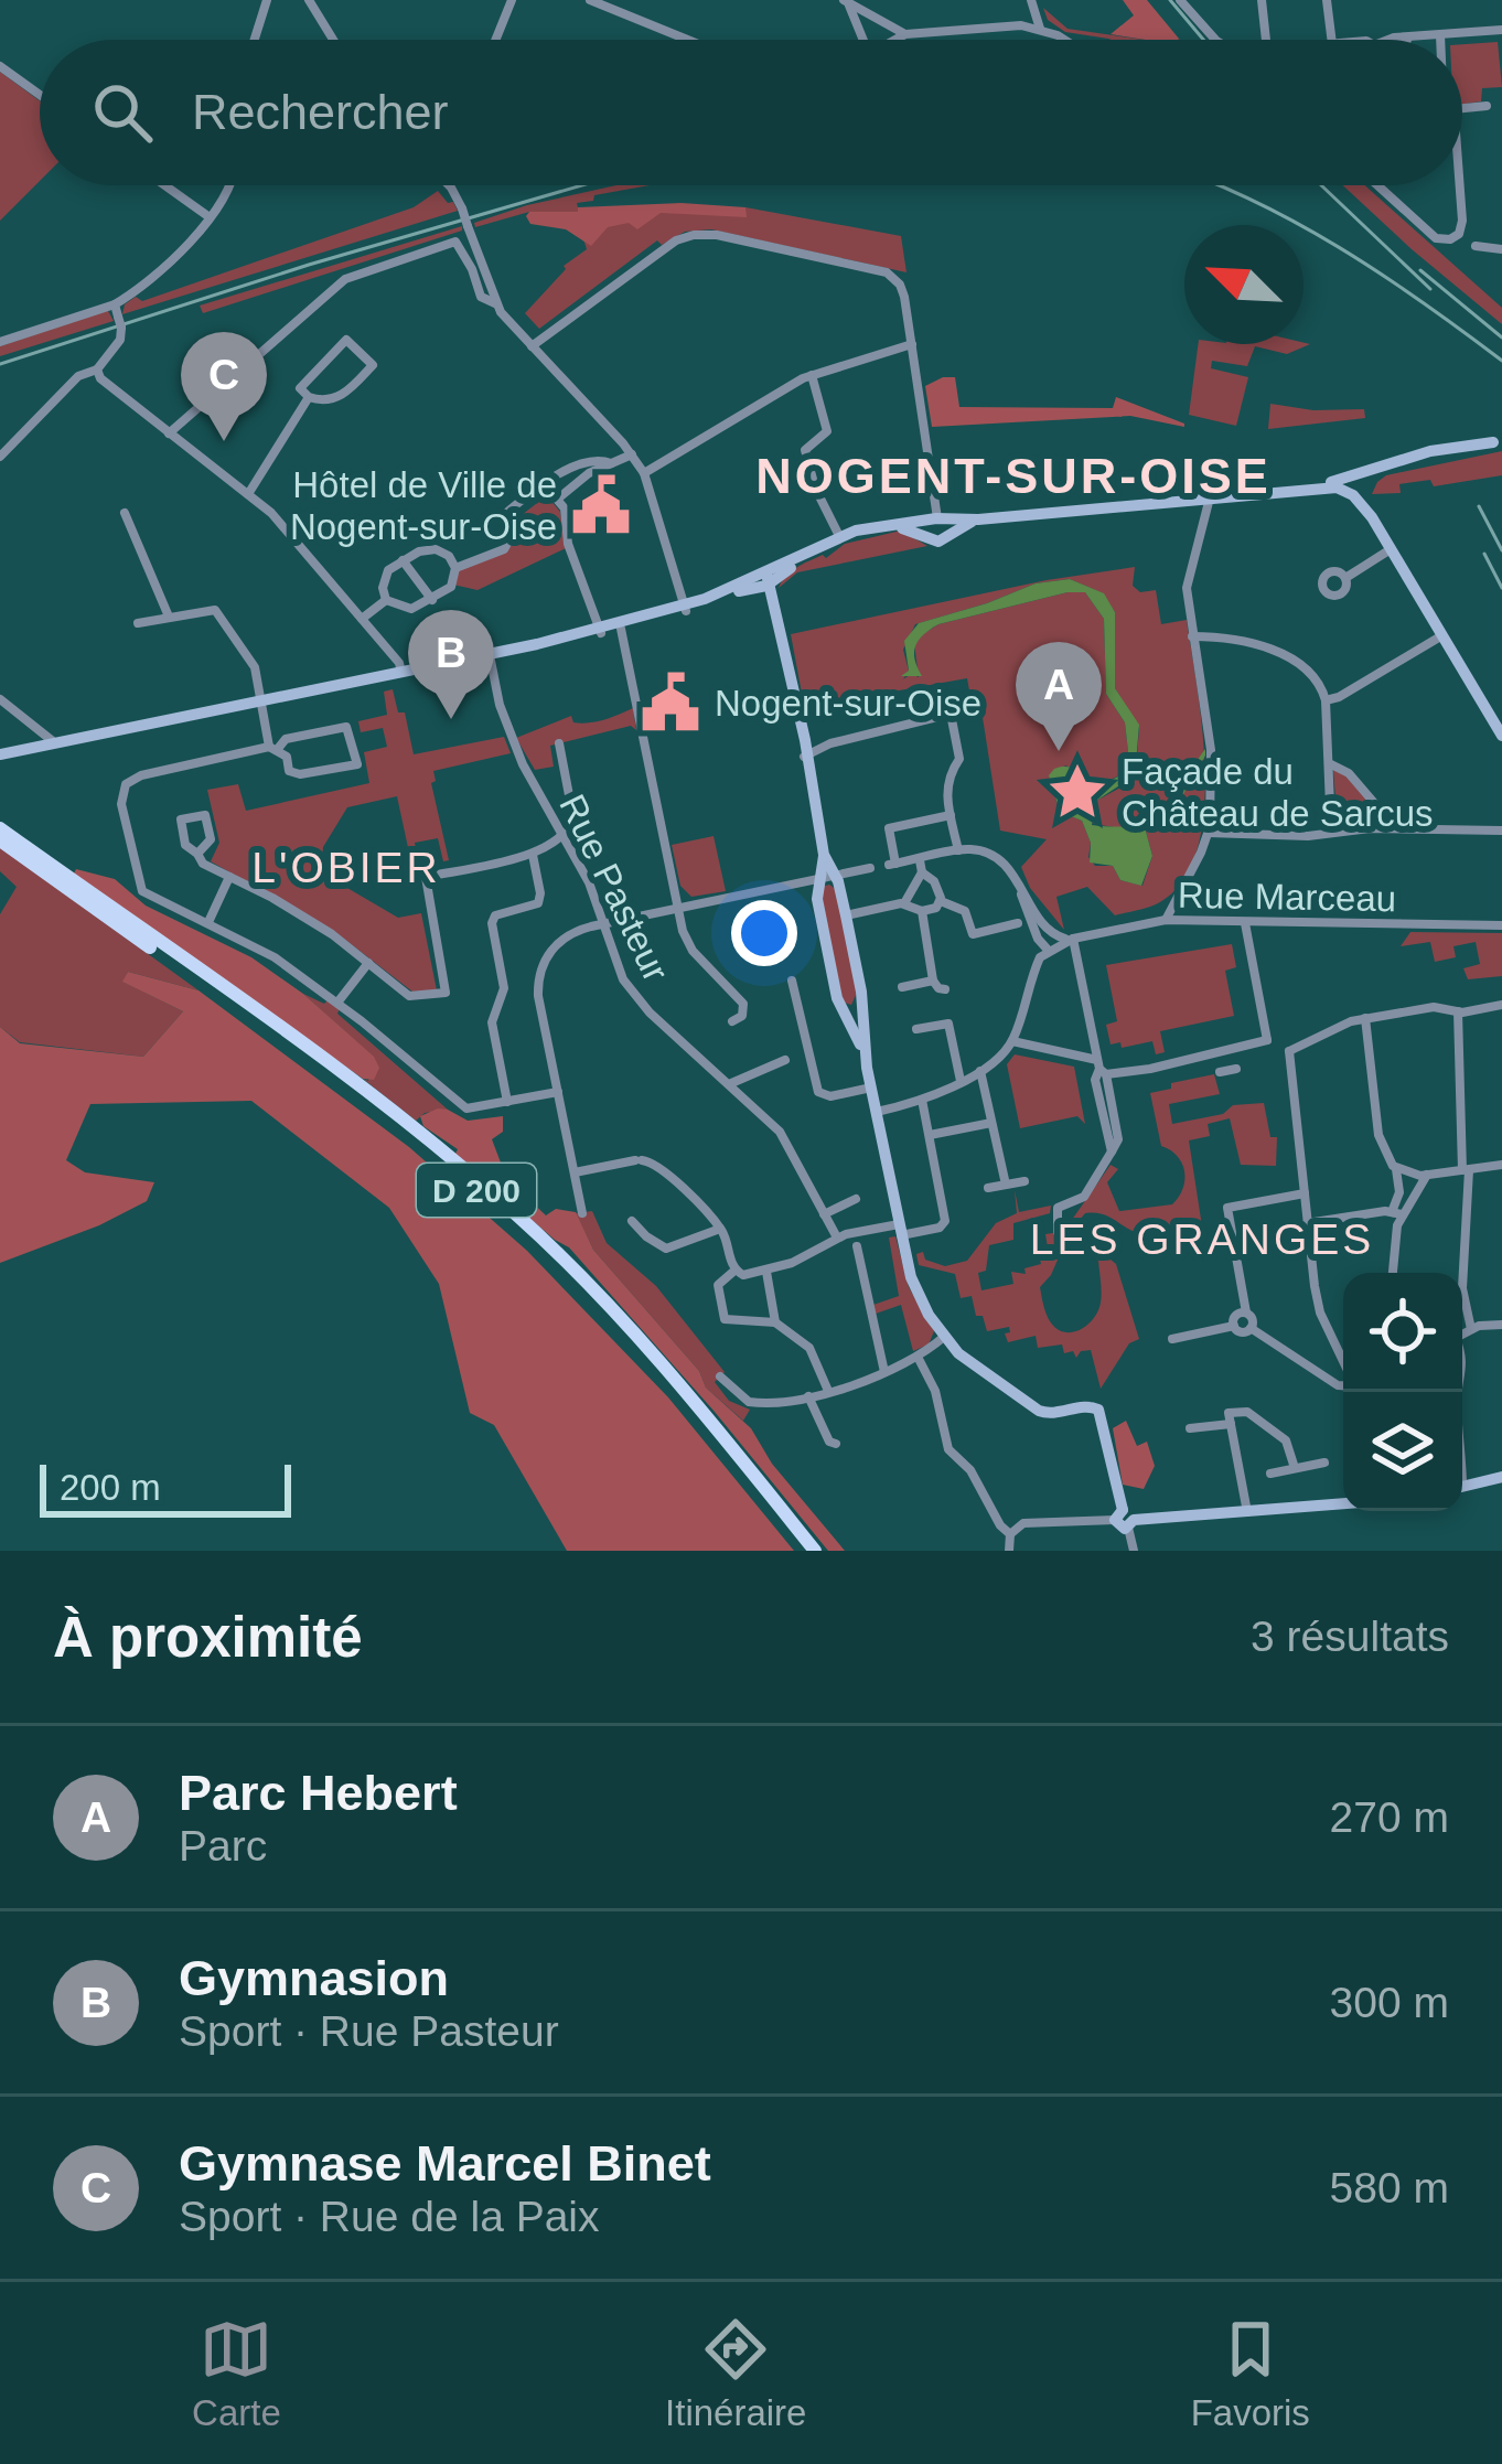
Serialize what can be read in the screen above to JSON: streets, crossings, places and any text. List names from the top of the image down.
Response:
{
  "streets": {
    "main road": ["D 200"],
    "street": ["Rue Pasteur", "Rue Marceau"]
  },
  "districts": ["NOGENT-SUR-OISE", "L'OBIER", "LES GRANGES"],
  "places": {
    "public building": ["Hôtel de Ville de Nogent-sur-Oise", "Nogent-sur-Oise"],
    "place": ["Façade du Château de Sarcus"]
  },
  "scale_bar": "200 m",
  "north": "top left",
  "page": {
    "search": "Rechercher",
    "pins": ["C", "B", "A"],
    "scale": "200 m",
    "heading": ["À proximité", "3 résultats"],
    "list": [
      {
        "mark": "A",
        "name": "Parc Hebert",
        "note": "Parc",
        "value": "270 m"
      },
      {
        "mark": "B",
        "name": "Gymnasion",
        "note": "Sport · Rue Pasteur",
        "value": "300 m"
      },
      {
        "mark": "C",
        "name": "Gymnase Marcel Binet",
        "note": "Sport · Rue de la Paix",
        "value": "580 m"
      }
    ],
    "nav": ["Carte", "Itinéraire", "Favoris"]
  }
}
